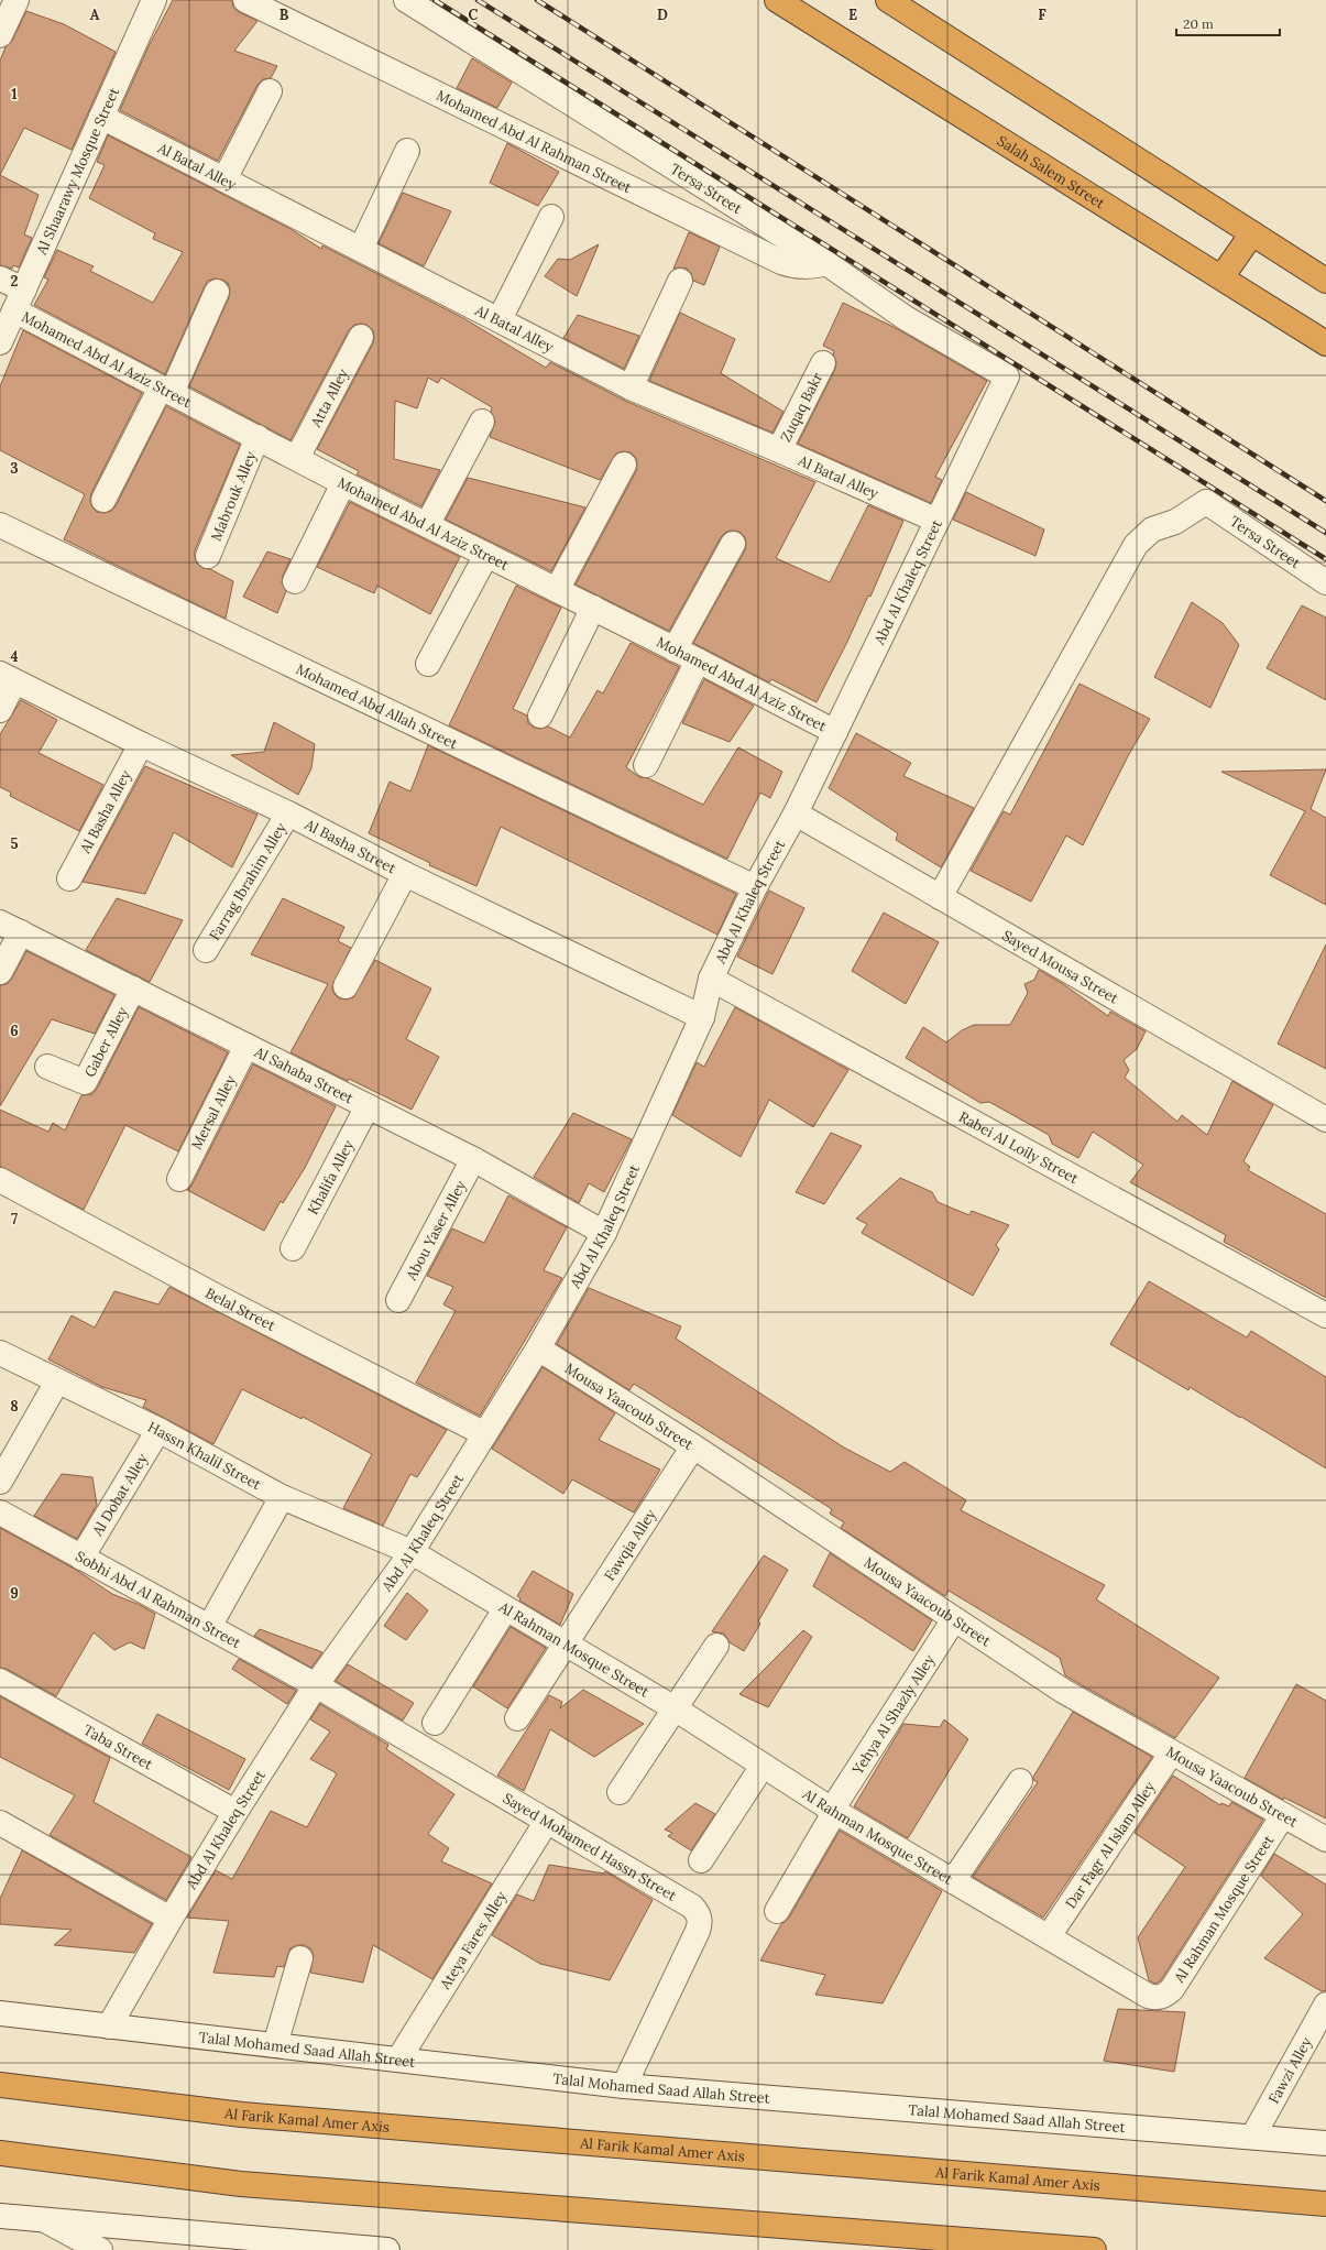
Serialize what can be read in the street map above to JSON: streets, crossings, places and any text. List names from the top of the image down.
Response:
{
  "streets": {
    "highway": ["Salah Salem Street", "Al Farik Kamal Amer Axis"],
    "street": [
      "Mohamed Abd Al Rahman Street",
      "Al Batal Alley",
      "Al Shaarawy Mosque Street",
      "Tersa Street",
      "Mohamed Abd Al Aziz Street",
      "Atta Alley",
      "Zuqaq Bakr",
      "Mabrouk Alley",
      "Abd Al Khaleq Street",
      "Mohamed Abd Allah Street",
      "Al Basha Alley",
      "Al Basha Street",
      "Farrag Ibrahim Alley",
      "Sayed Mousa Street",
      "Gaber Alley",
      "Al Sahaba Street",
      "Mersal Alley",
      "Rabei Al Loily Street",
      "Khalifa Alley",
      "Abou Yaser Alley",
      "Belal Street",
      "Mousa Yaacoub Street",
      "Hassn Khalil Street",
      "Al Dobat Alley",
      "Fawqia Alley",
      "Sobhi Abd Al Rahman Street",
      "Al Rahman Mosque Street",
      "Yehya Al Shazly Alley",
      "Taba Street",
      "Dar Fagr Al Islam Alley",
      "Sayed Mohamed Hassn Street",
      "Ateya Fares Alley",
      "Talal Mohamed Saad Allah Street",
      "Fawzi Alley"
    ]
  },
  "crossings": [
    ["Mohamed Abd Al Rahman Street", "Tersa Street"],
    ["Al Batal Alley", "Al Shaarawy Mosque Street"],
    ["Al Batal Alley", "Zuqaq Bakr"],
    ["Al Batal Alley", "Abd Al Khaleq Street"],
    ["Al Shaarawy Mosque Street", "Mohamed Abd Al Aziz Street"],
    ["Tersa Street", "Abd Al Khaleq Street"],
    ["Tersa Street", "Sayed Mousa Street"],
    ["Mohamed Abd Al Aziz Street", "Atta Alley"],
    ["Mohamed Abd Al Aziz Street", "Mabrouk Alley"],
    ["Mohamed Abd Al Aziz Street", "Abd Al Khaleq Street"],
    ["Abd Al Khaleq Street", "Mohamed Abd Allah Street"],
    ["Abd Al Khaleq Street", "Al Basha Street"],
    ["Abd Al Khaleq Street", "Sayed Mousa Street"],
    ["Abd Al Khaleq Street", "Al Sahaba Street"],
    ["Abd Al Khaleq Street", "Rabei Al Loily Street"],
    ["Abd Al Khaleq Street", "Belal Street"],
    ["Abd Al Khaleq Street", "Mousa Yaacoub Street"],
    ["Abd Al Khaleq Street", "Hassn Khalil Street"],
    ["Abd Al Khaleq Street", "Sobhi Abd Al Rahman Street"],
    ["Abd Al Khaleq Street", "Al Rahman Mosque Street"],
    ["Abd Al Khaleq Street", "Taba Street"],
    ["Abd Al Khaleq Street", "Sayed Mohamed Hassn Street"],
    ["Abd Al Khaleq Street", "Talal Mohamed Saad Allah Street"],
    ["Al Basha Alley", "Al Basha Street"],
    ["Al Basha Street", "Farrag Ibrahim Alley"],
    ["Gaber Alley", "Al Sahaba Street"],
    ["Al Sahaba Street", "Mersal Alley"],
    ["Al Sahaba Street", "Khalifa Alley"],
    ["Al Sahaba Street", "Abou Yaser Alley"],
    ["Mousa Yaacoub Street", "Fawqia Alley"],
    ["Mousa Yaacoub Street", "Al Rahman Mosque Street"],
    ["Mousa Yaacoub Street", "Yehya Al Shazly Alley"],
    ["Mousa Yaacoub Street", "Dar Fagr Al Islam Alley"],
    ["Hassn Khalil Street", "Al Dobat Alley"],
    ["Hassn Khalil Street", "Al Rahman Mosque Street"],
    ["Al Dobat Alley", "Sobhi Abd Al Rahman Street"],
    ["Fawqia Alley", "Al Rahman Mosque Street"],
    ["Sobhi Abd Al Rahman Street", "Sayed Mohamed Hassn Street"],
    ["Al Rahman Mosque Street", "Yehya Al Shazly Alley"],
    ["Al Rahman Mosque Street", "Dar Fagr Al Islam Alley"],
    ["Sayed Mohamed Hassn Street", "Ateya Fares Alley"],
    ["Sayed Mohamed Hassn Street", "Talal Mohamed Saad Allah Street"],
    ["Ateya Fares Alley", "Talal Mohamed Saad Allah Street"],
    ["Talal Mohamed Saad Allah Street", "Fawzi Alley"]
  ],
  "scale_bar": "20 m",
  "grid": {
    "columns": [
      "A",
      "B",
      "C",
      "D",
      "E",
      "F"
    ],
    "rows": [
      "1",
      "2",
      "3",
      "4",
      "5",
      "6",
      "7",
      "8",
      "9"
    ]
  }
}
